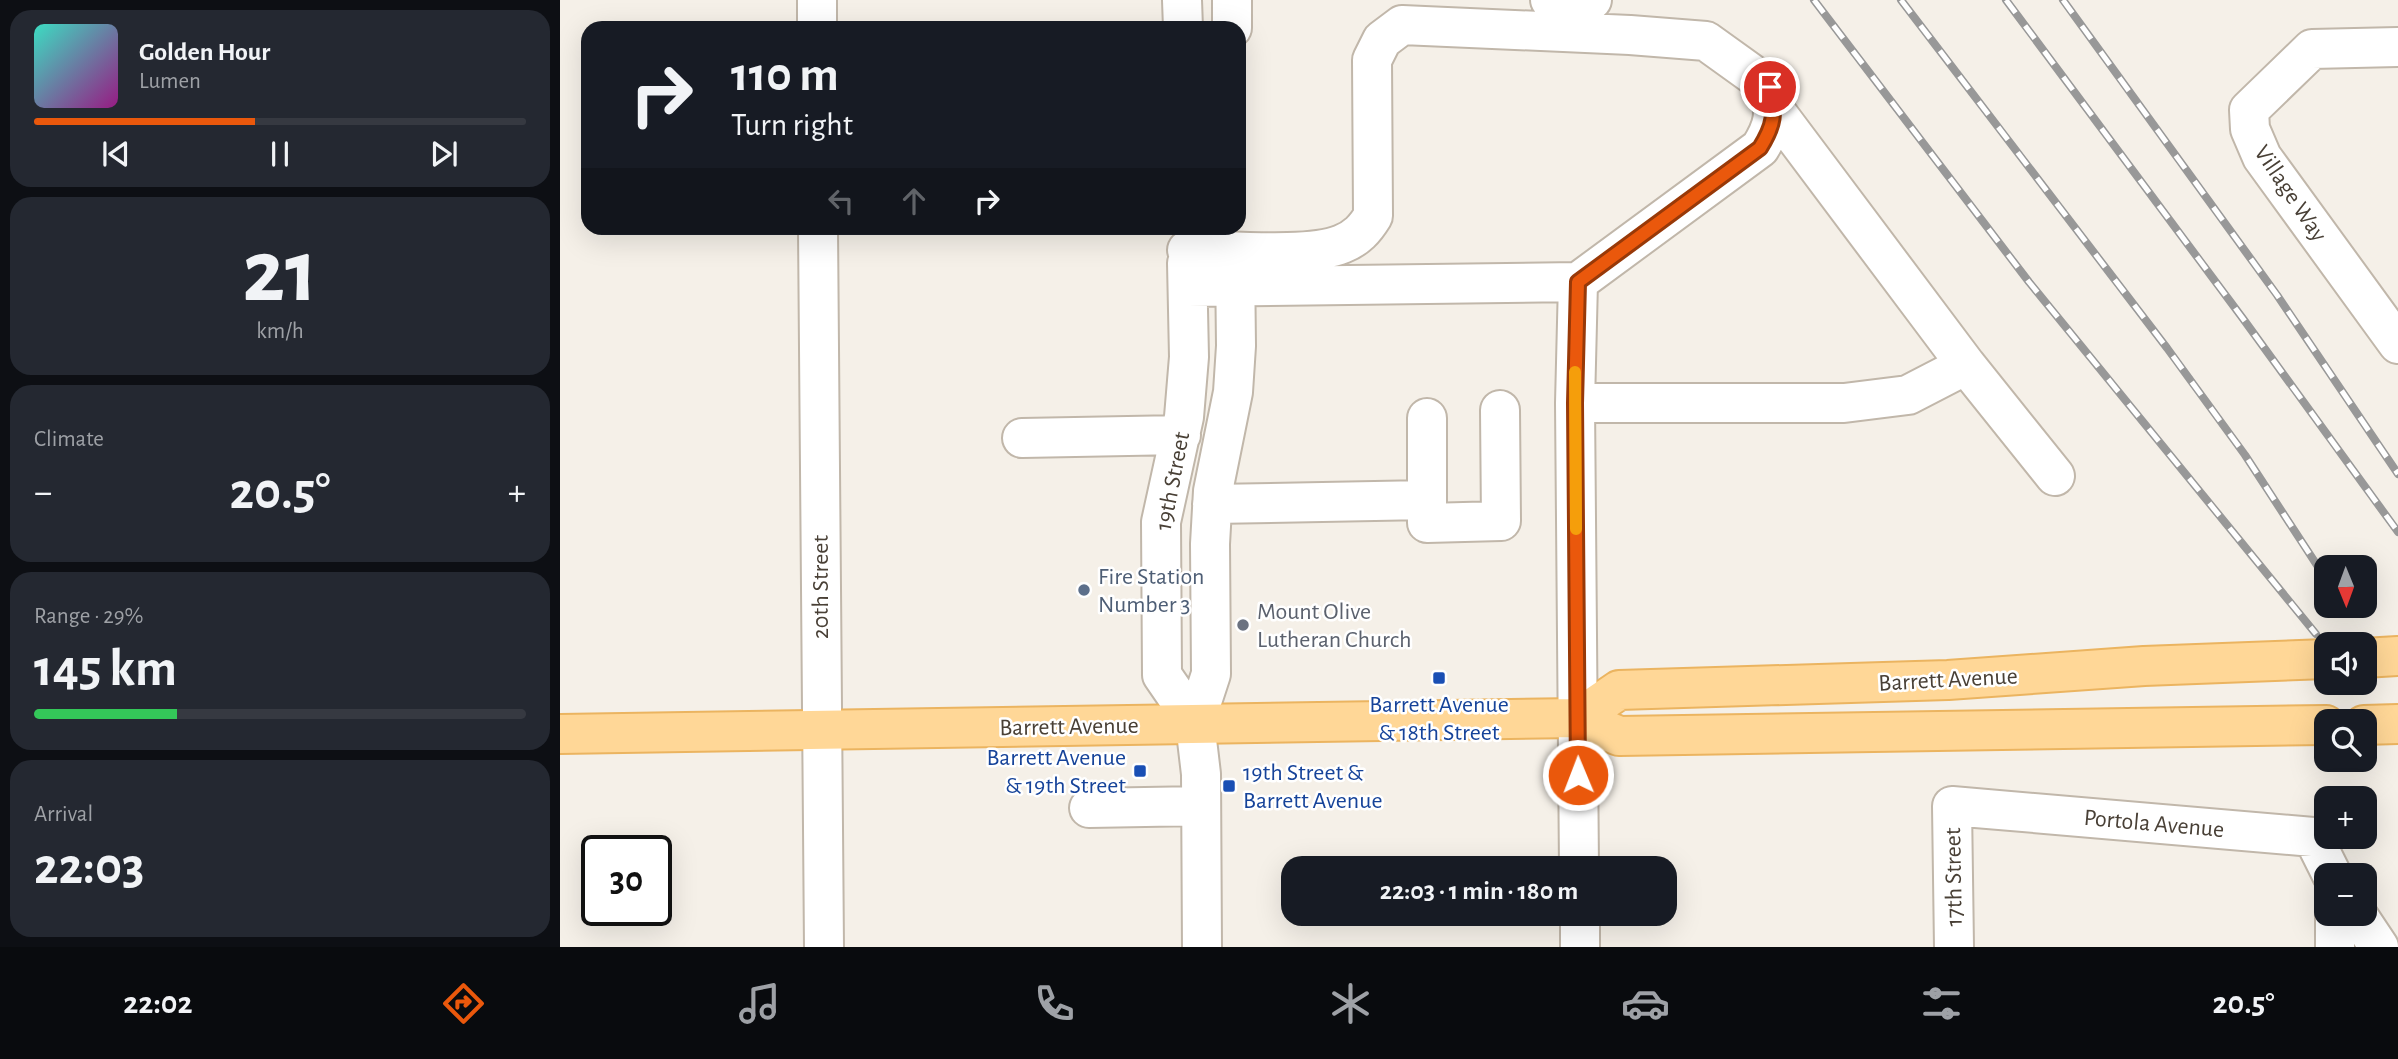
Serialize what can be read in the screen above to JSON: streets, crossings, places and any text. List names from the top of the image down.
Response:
{
  "streets": {
    "main road": ["Barrett Avenue"],
    "street": [
      "Village Way",
      "19th Street",
      "20th Street",
      "Portola Avenue",
      "17th Street"
    ]
  },
  "crossings": [
    ["19th Street", "Barrett Avenue"],
    ["20th Street", "Barrett Avenue"],
    ["Portola Avenue", "17th Street"]
  ],
  "places": {
    "other": ["Fire Station Number 3", "Mount Olive Lutheran Church"],
    "transit": ["Barrett Avenue & 18th Street", "Barrett Avenue & 19th Street", "19th Street & Barrett Avenue"]
  },
  "north": "bottom",
  "page": {
    "turn": ["110 m", "Turn right"],
    "song": ["Golden Hour", "Lumen"],
    "tile": [
      ["21", "km/h"],
      "Climate",
      ["Range · 29%", "145 km"],
      ["Arrival", "22:03"]
    ],
    "heat": ["−", "20.5°", "+"],
    "map_buttons": ["+", "−"],
    "limit": "30",
    "trip": "22:03 · 1 min · 180 m",
    "tabs": ["22:02", "20.5°"]
  }
}
